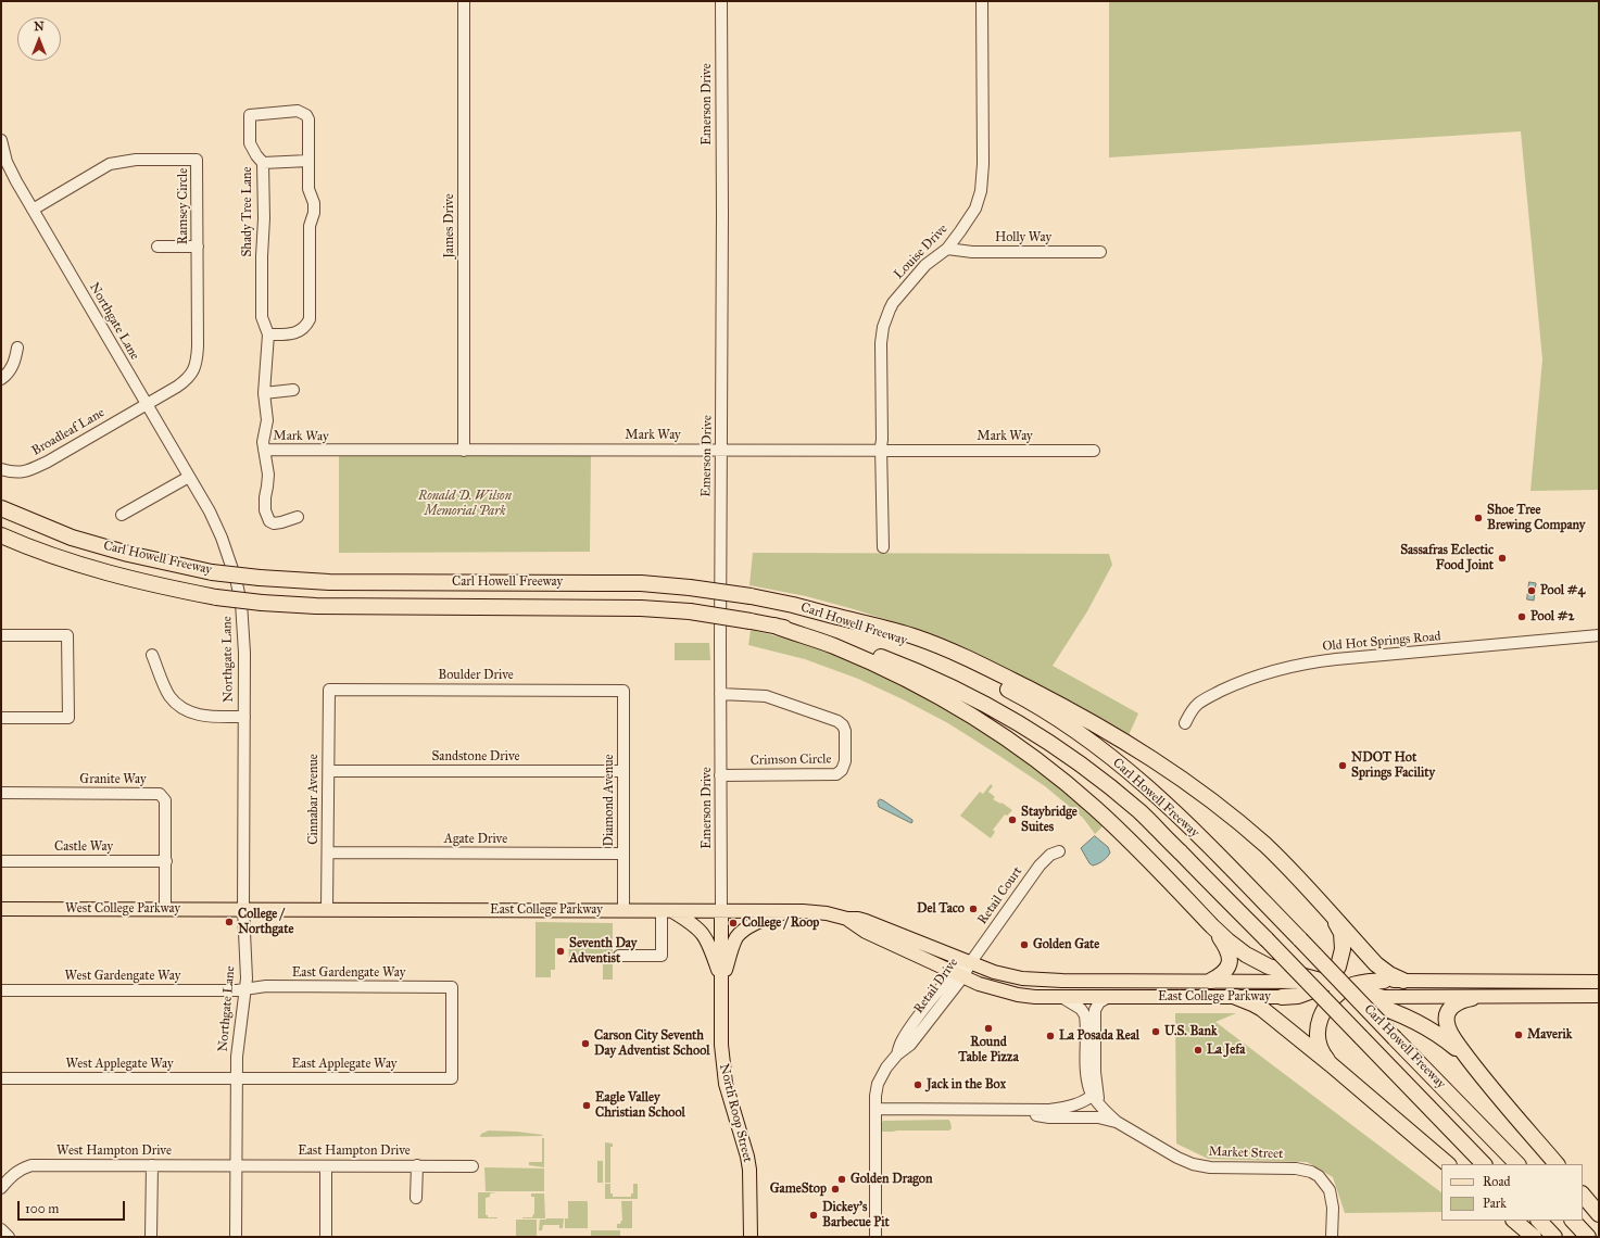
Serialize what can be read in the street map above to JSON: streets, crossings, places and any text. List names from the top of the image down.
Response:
{
  "streets": {
    "highway": ["Carl Howell Freeway"],
    "main road": ["West College Parkway", "East College Parkway", "North Roop Street"],
    "street": [
      "Emerson Drive",
      "Ramsey Circle",
      "Shady Tree Lane",
      "James Drive",
      "Holly Way",
      "Louise Drive",
      "Northgate Lane",
      "Broadleaf Lane",
      "Mark Way",
      "Old Hot Springs Road",
      "Boulder Drive",
      "Sandstone Drive",
      "Crimson Circle",
      "Granite Way",
      "Cinnabar Avenue",
      "Diamond Avenue",
      "Agate Drive",
      "Castle Way",
      "Retail Court",
      "East Gardengate Way",
      "West Gardengate Way",
      "Retail Drive",
      "West Applegate Way",
      "East Applegate Way",
      "West Hampton Drive",
      "East Hampton Drive",
      "Market Street"
    ]
  },
  "crossings": [
    ["Emerson Drive", "Mark Way"],
    ["Emerson Drive", "Crimson Circle"],
    ["Emerson Drive", "East College Parkway"],
    ["Emerson Drive", "North Roop Street"],
    ["Ramsey Circle", "Northgate Lane"],
    ["Ramsey Circle", "Broadleaf Lane"],
    ["Shady Tree Lane", "Mark Way"],
    ["James Drive", "Mark Way"],
    ["Holly Way", "Louise Drive"],
    ["Louise Drive", "Mark Way"],
    ["Northgate Lane", "Broadleaf Lane"],
    ["Northgate Lane", "West College Parkway"],
    ["Northgate Lane", "East College Parkway"],
    ["Northgate Lane", "East Gardengate Way"],
    ["Northgate Lane", "West Gardengate Way"],
    ["Northgate Lane", "West Applegate Way"],
    ["Northgate Lane", "East Applegate Way"],
    ["Northgate Lane", "West Hampton Drive"],
    ["Northgate Lane", "East Hampton Drive"],
    ["Boulder Drive", "Cinnabar Avenue"],
    ["Boulder Drive", "Diamond Avenue"],
    ["Sandstone Drive", "Cinnabar Avenue"],
    ["Sandstone Drive", "Diamond Avenue"],
    ["Granite Way", "Castle Way"],
    ["Granite Way", "West College Parkway"],
    ["Cinnabar Avenue", "Agate Drive"],
    ["Cinnabar Avenue", "East College Parkway"],
    ["Diamond Avenue", "Agate Drive"],
    ["Diamond Avenue", "East College Parkway"],
    ["Retail Court", "East College Parkway"],
    ["Retail Court", "Retail Drive"],
    ["West College Parkway", "East College Parkway"],
    ["East College Parkway", "Retail Drive"],
    ["East College Parkway", "North Roop Street"],
    ["East College Parkway", "Market Street"],
    ["East Gardengate Way", "West Gardengate Way"],
    ["East Gardengate Way", "East Applegate Way"],
    ["West Applegate Way", "East Applegate Way"],
    ["West Hampton Drive", "East Hampton Drive"]
  ],
  "parks": ["Ronald D. Wilson Memorial Park"],
  "places": [
    "Shoe Tree Brewing Company",
    "Sassafras Eclectic Food Joint",
    "Pool #4",
    "Pool #2",
    "NDOT Hot Springs Facility",
    "Staybridge Suites",
    "Del Taco",
    "College / Northgate",
    "College / Roop",
    "Golden Gate",
    "Seventh Day Adventist",
    "Round Table Pizza",
    "U.S. Bank",
    "Maverik",
    "La Posada Real",
    "Carson City Seventh Day Adventist School",
    "La Jefa",
    "Jack in the Box",
    "Eagle Valley Christian School",
    "Golden Dragon",
    "GameStop",
    "Dickey's Barbecue Pit"
  ],
  "legend": ["Road", "Park"],
  "scale_bar": "100 m",
  "north": "top"
}
